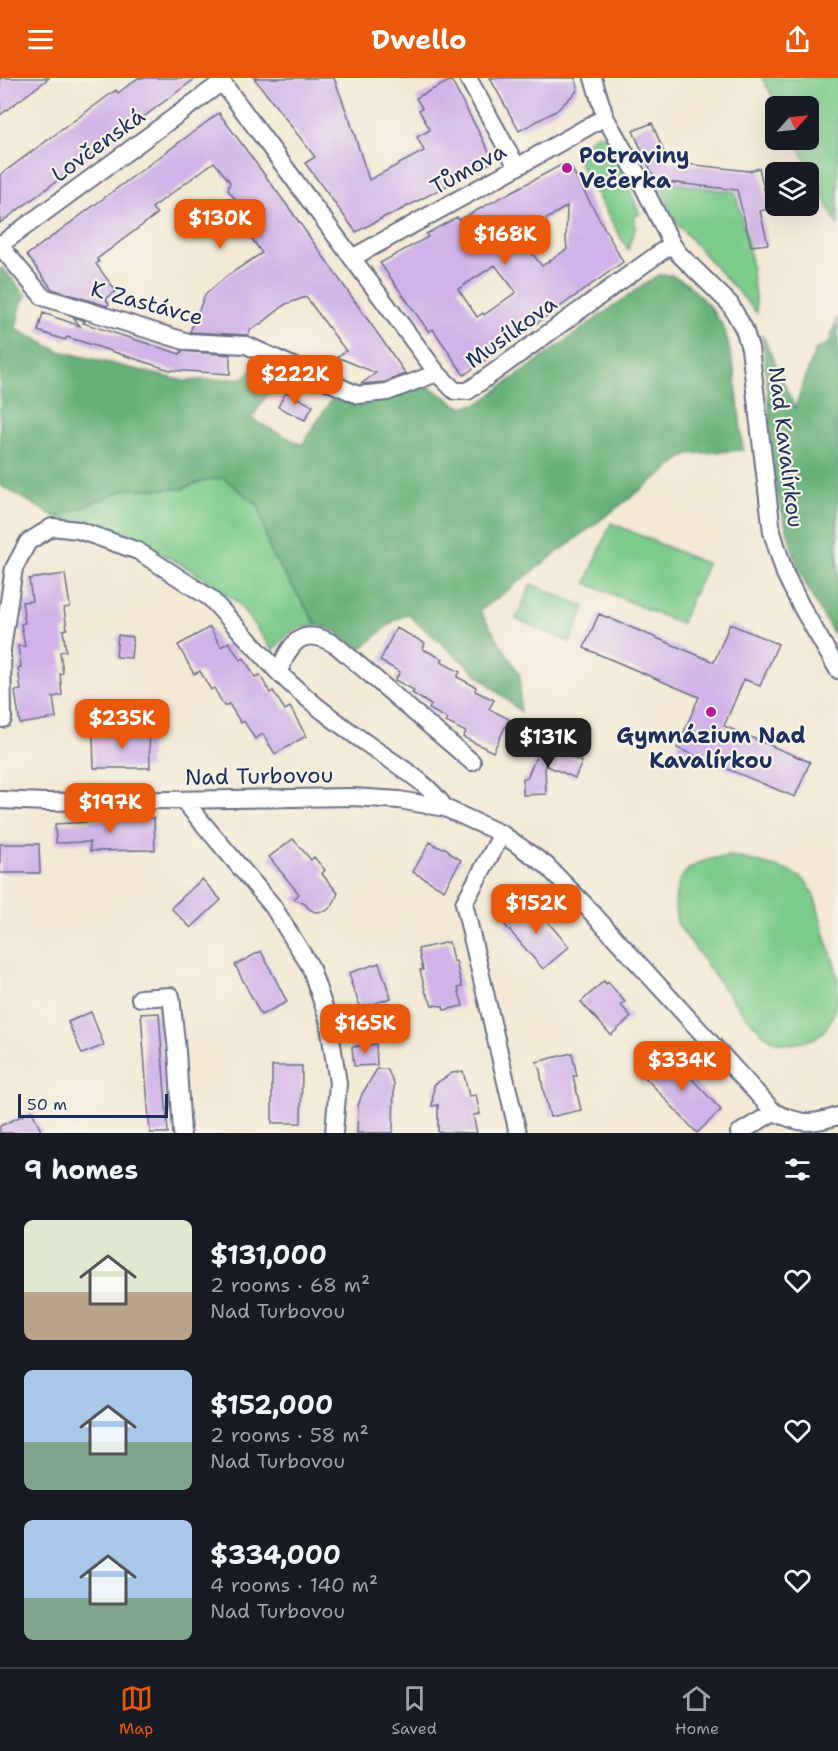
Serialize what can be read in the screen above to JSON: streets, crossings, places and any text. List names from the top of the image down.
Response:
{
  "streets": {
    "street": [
      "Lovčenská",
      "Tůmova",
      "K Zastávce",
      "Musílkova",
      "Nad Kavalírkou",
      "Nad Turbovou"
    ]
  },
  "crossings": [
    ["Lovčenská", "K Zastávce"],
    ["Lovčenská", "Musílkova"],
    ["Tůmova", "Musílkova"],
    ["K Zastávce", "Musílkova"],
    ["Musílkova", "Nad Kavalírkou"]
  ],
  "places": ["Potraviny Večerka", "Gymnázium Nad Kavalírkou"],
  "scale_bar": "50 m",
  "north": "top right",
  "page": {
    "header": "Dwello",
    "price": [
      "$130K",
      "$168K",
      "$222K",
      "$235K",
      "$131K",
      "$197K",
      "$152K",
      "$165K",
      "$334K"
    ],
    "scale": "50 m",
    "heading": "9 homes",
    "list": [
      {
        "name": "$131,000",
        "note": "2 rooms · 68 m² · Nad Turbovou"
      },
      {
        "name": "$152,000",
        "note": "2 rooms · 58 m² · Nad Turbovou"
      },
      {
        "name": "$334,000",
        "note": "4 rooms · 140 m² · Nad Turbovou"
      }
    ],
    "tabs": ["Map", "Saved", "Home"]
  }
}
